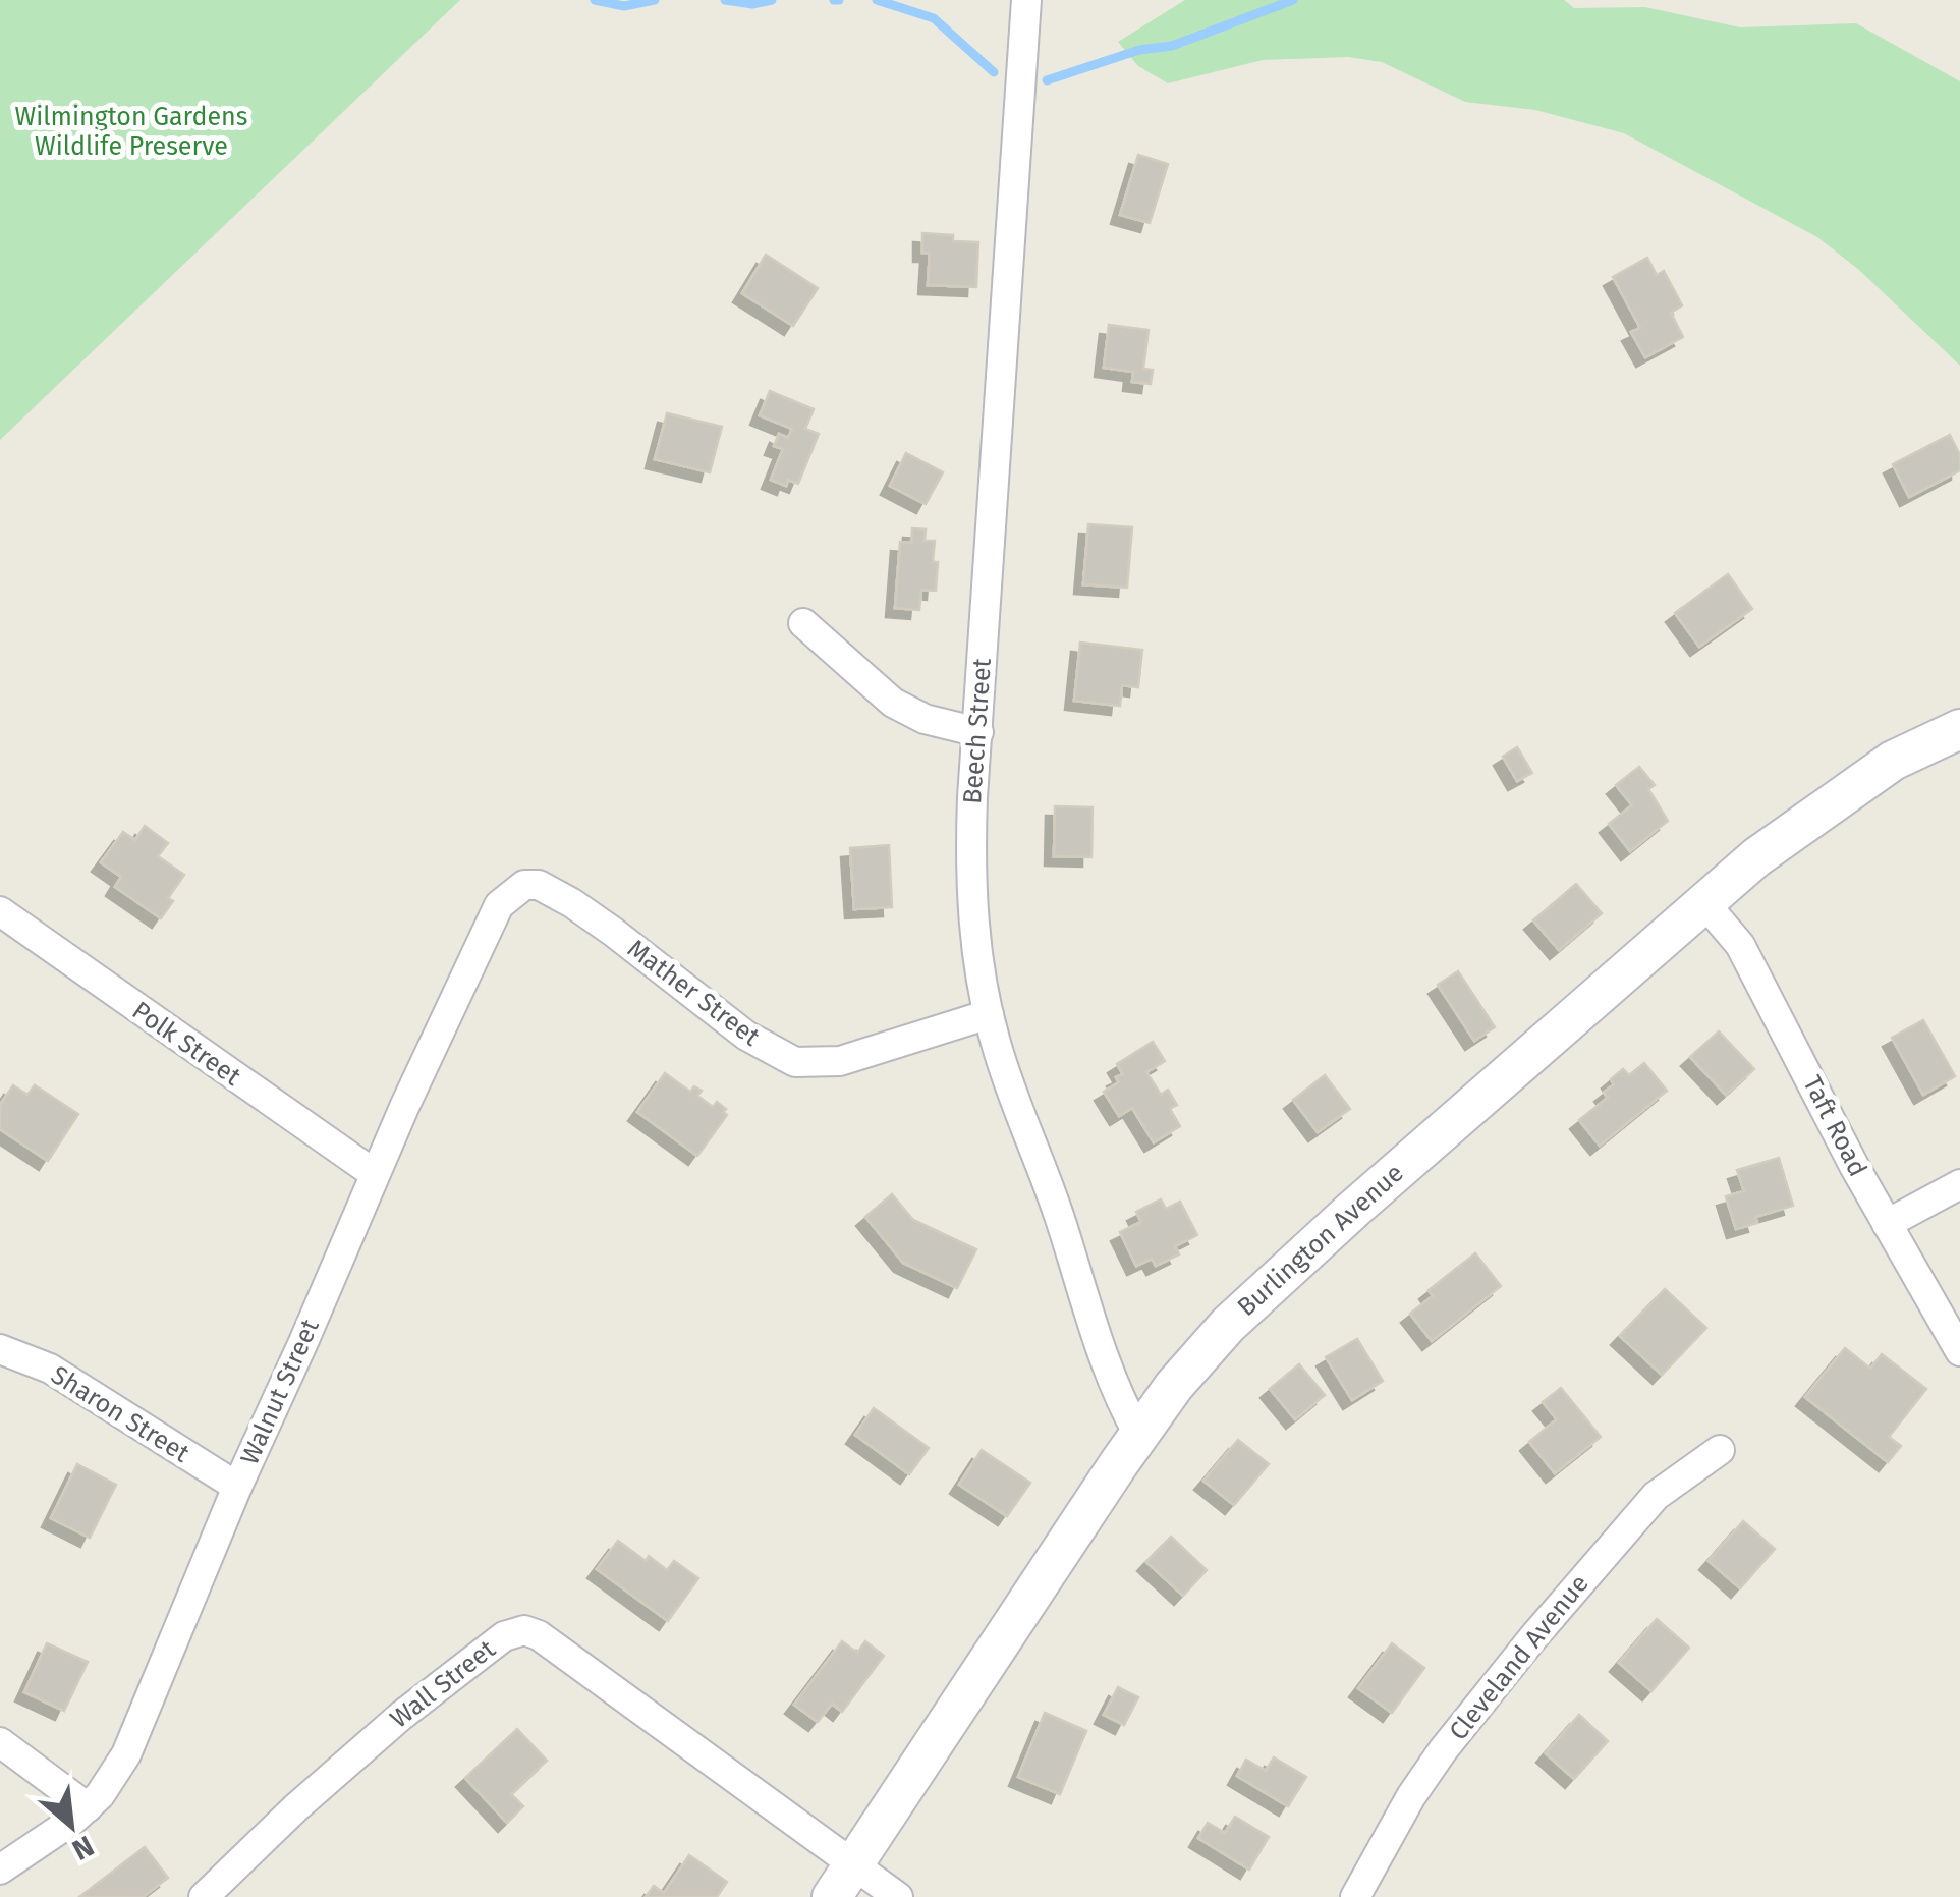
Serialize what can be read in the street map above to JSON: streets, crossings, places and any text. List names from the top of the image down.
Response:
{
  "streets": {
    "main road": ["Burlington Avenue"],
    "street": [
      "Beech Street",
      "Mather Street",
      "Polk Street",
      "Taft Road",
      "Walnut Street",
      "Sharon Street",
      "Cleveland Avenue",
      "Wall Street"
    ]
  },
  "crossings": [
    ["Beech Street", "Mather Street"],
    ["Beech Street", "Burlington Avenue"],
    ["Mather Street", "Walnut Street"],
    ["Polk Street", "Walnut Street"],
    ["Taft Road", "Burlington Avenue"],
    ["Burlington Avenue", "Wall Street"],
    ["Walnut Street", "Sharon Street"]
  ],
  "parks": ["Wilmington Gardens Wildlife Preserve"],
  "north": "bottom right"
}
